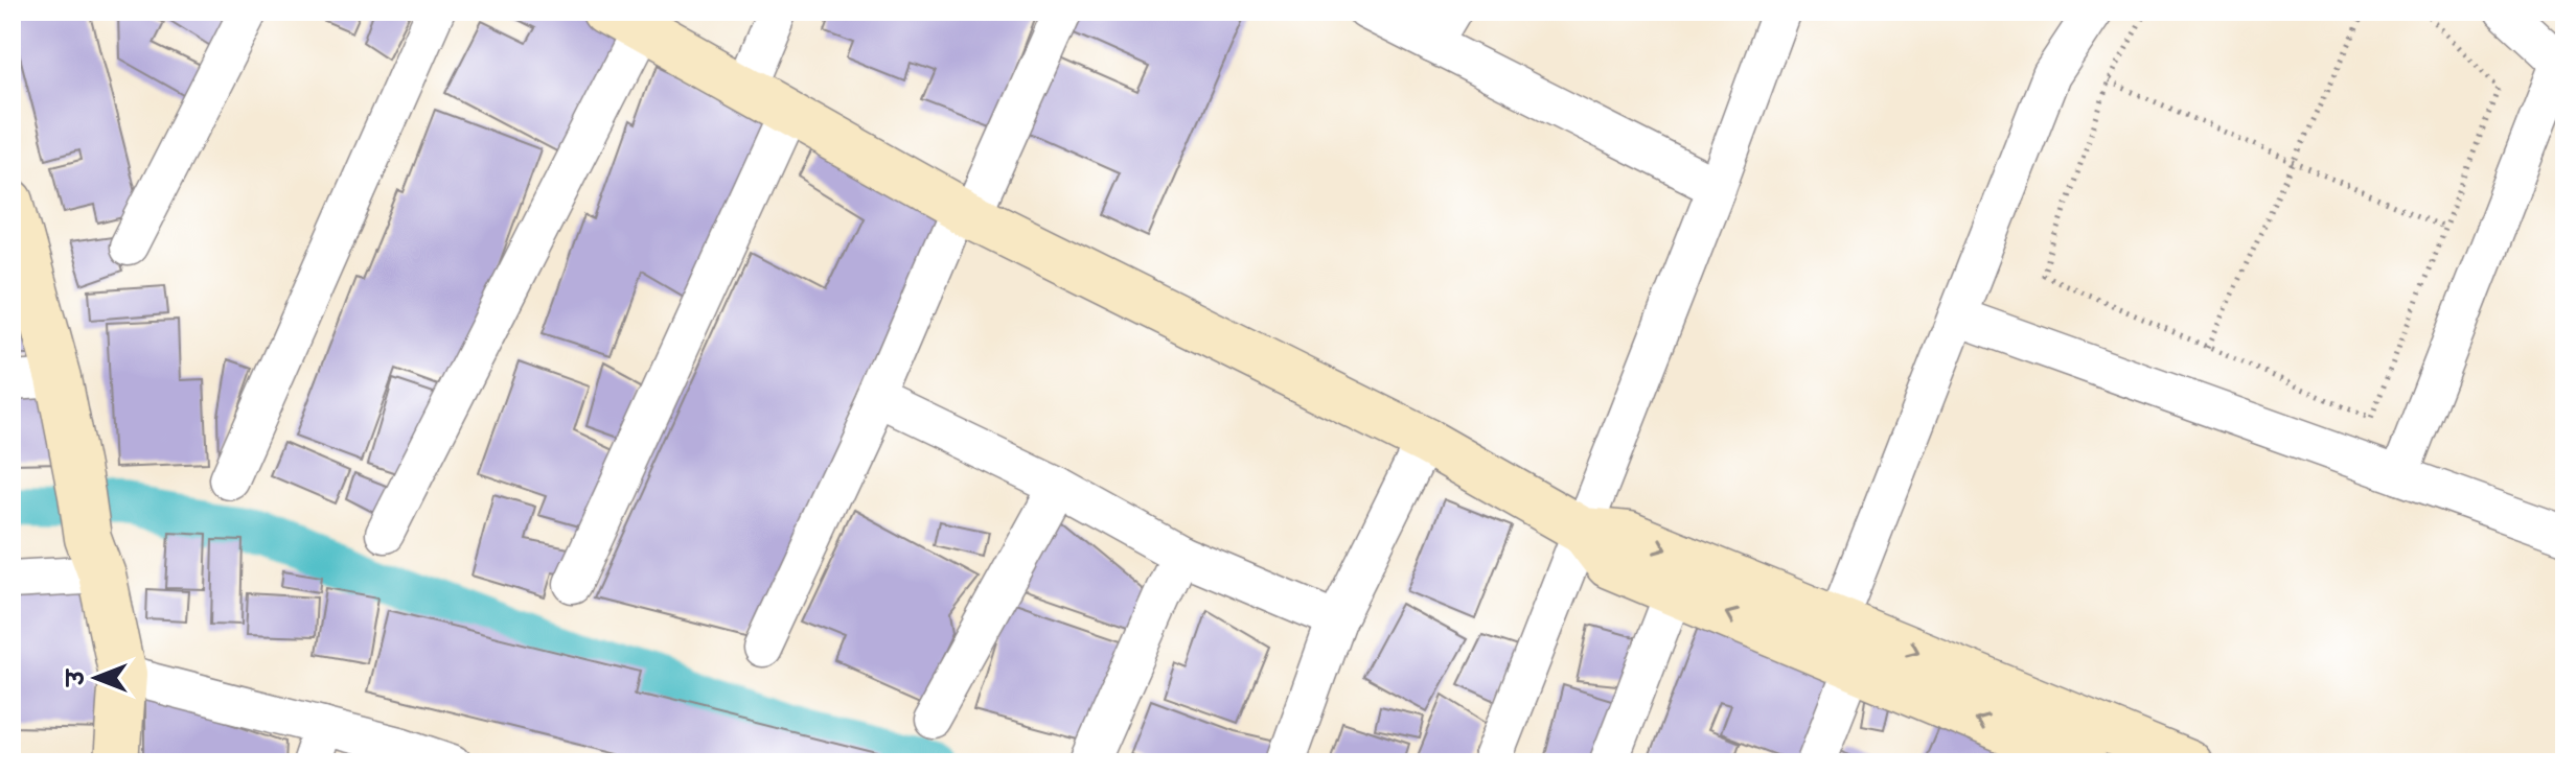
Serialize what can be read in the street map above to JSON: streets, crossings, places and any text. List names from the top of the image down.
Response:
{
  "north": "left"
}
